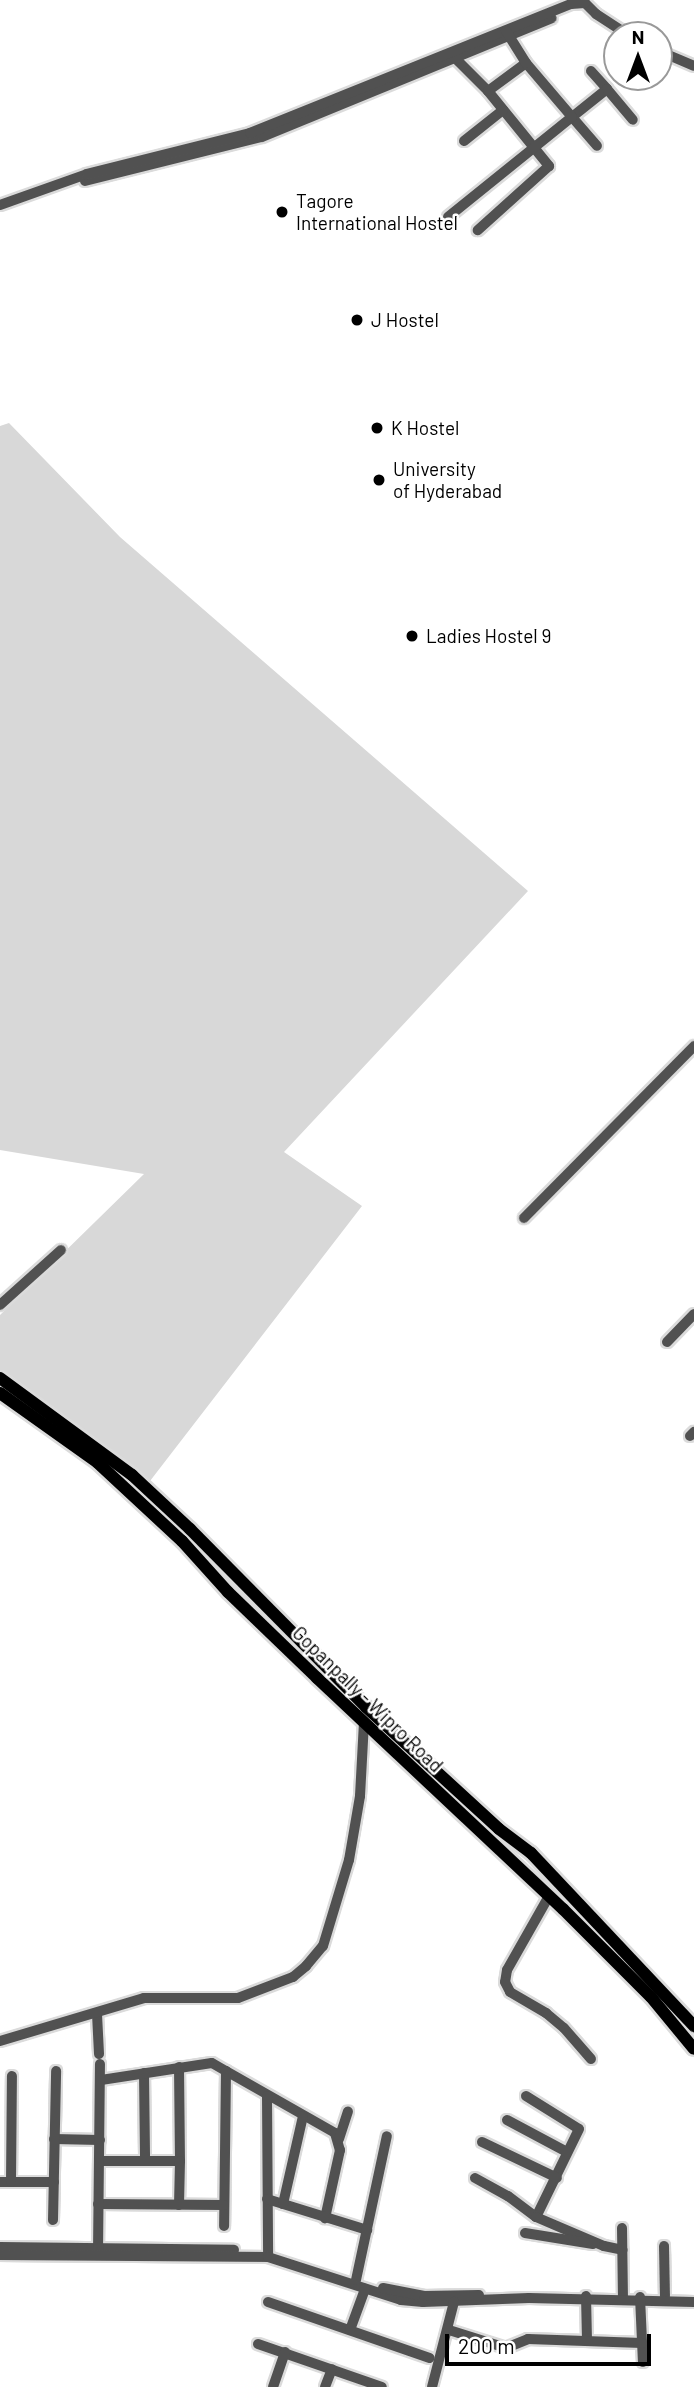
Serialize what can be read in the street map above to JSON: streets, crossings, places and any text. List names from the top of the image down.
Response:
{
  "streets": {
    "main road": ["Gopanpally - Wipro Road"]
  },
  "places": [
    "Tagore International Hostel",
    "J Hostel",
    "K Hostel",
    "University of Hyderabad",
    "Ladies Hostel 9"
  ],
  "scale_bar": "200 m",
  "north": "top"
}
